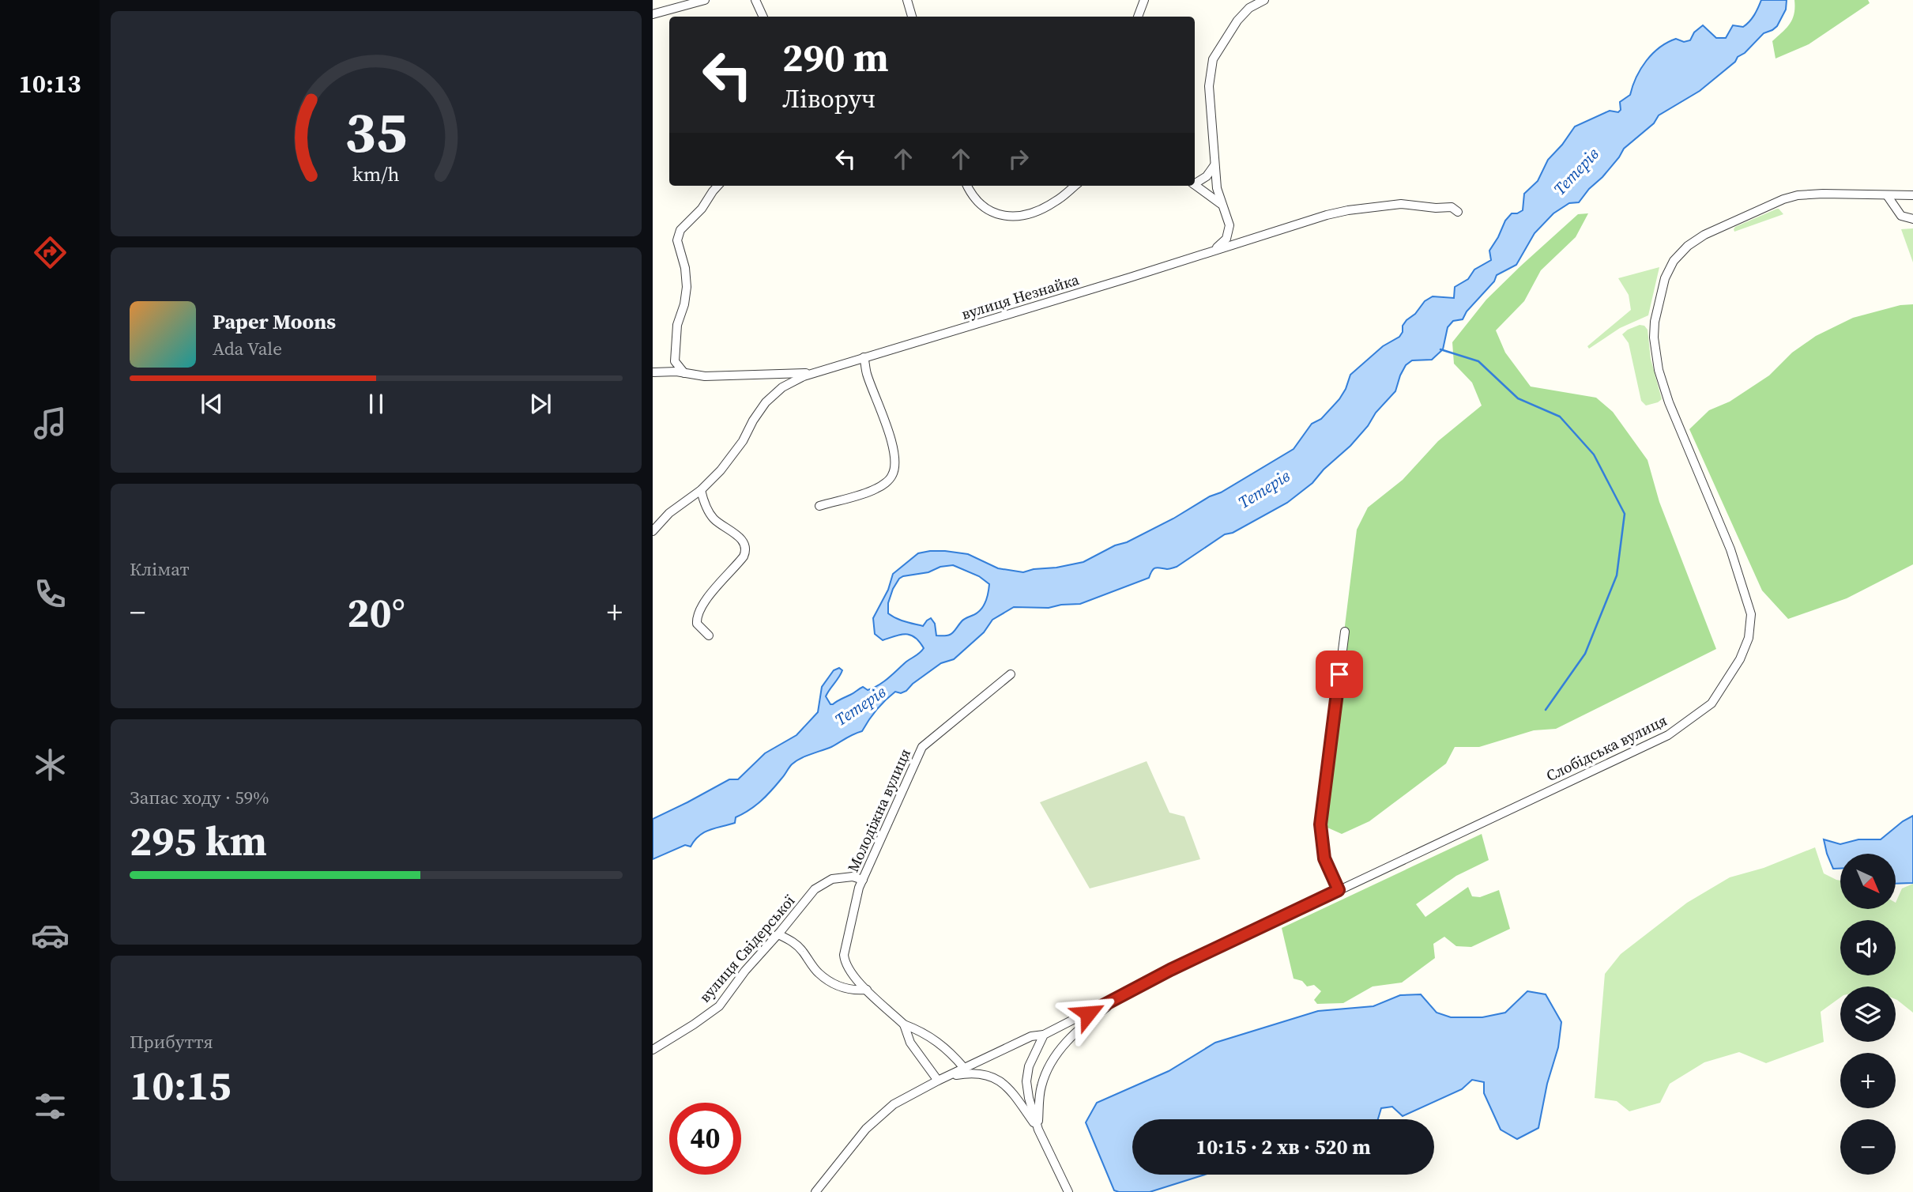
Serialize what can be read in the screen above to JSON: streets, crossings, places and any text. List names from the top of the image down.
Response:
{
  "streets": {
    "street": [
      "вулиця Незнайка",
      "Слобідська вулиця",
      "Молодіжна вулиця",
      "вулиця Свідерської"
    ]
  },
  "crossings": [
    ["Слобідська вулиця", "Молодіжна вулиця"],
    ["Молодіжна вулиця", "вулиця Свідерської"]
  ],
  "water": ["Тетерів"],
  "north": "bottom right",
  "page": {
    "tabs": "10:13",
    "turn": ["290 m", "Ліворуч"],
    "song": ["Paper Moons", "Ada Vale"],
    "tile": [
      "Клімат",
      ["Запас ходу · 59%", "295 km"],
      ["Прибуття", "10:15"]
    ],
    "heat": ["−", "20°", "+"],
    "map_buttons": ["+", "−"],
    "limit": "40",
    "trip": "10:15 · 2 хв · 520 m",
    "gauge": ["35", "km/h"]
  }
}
